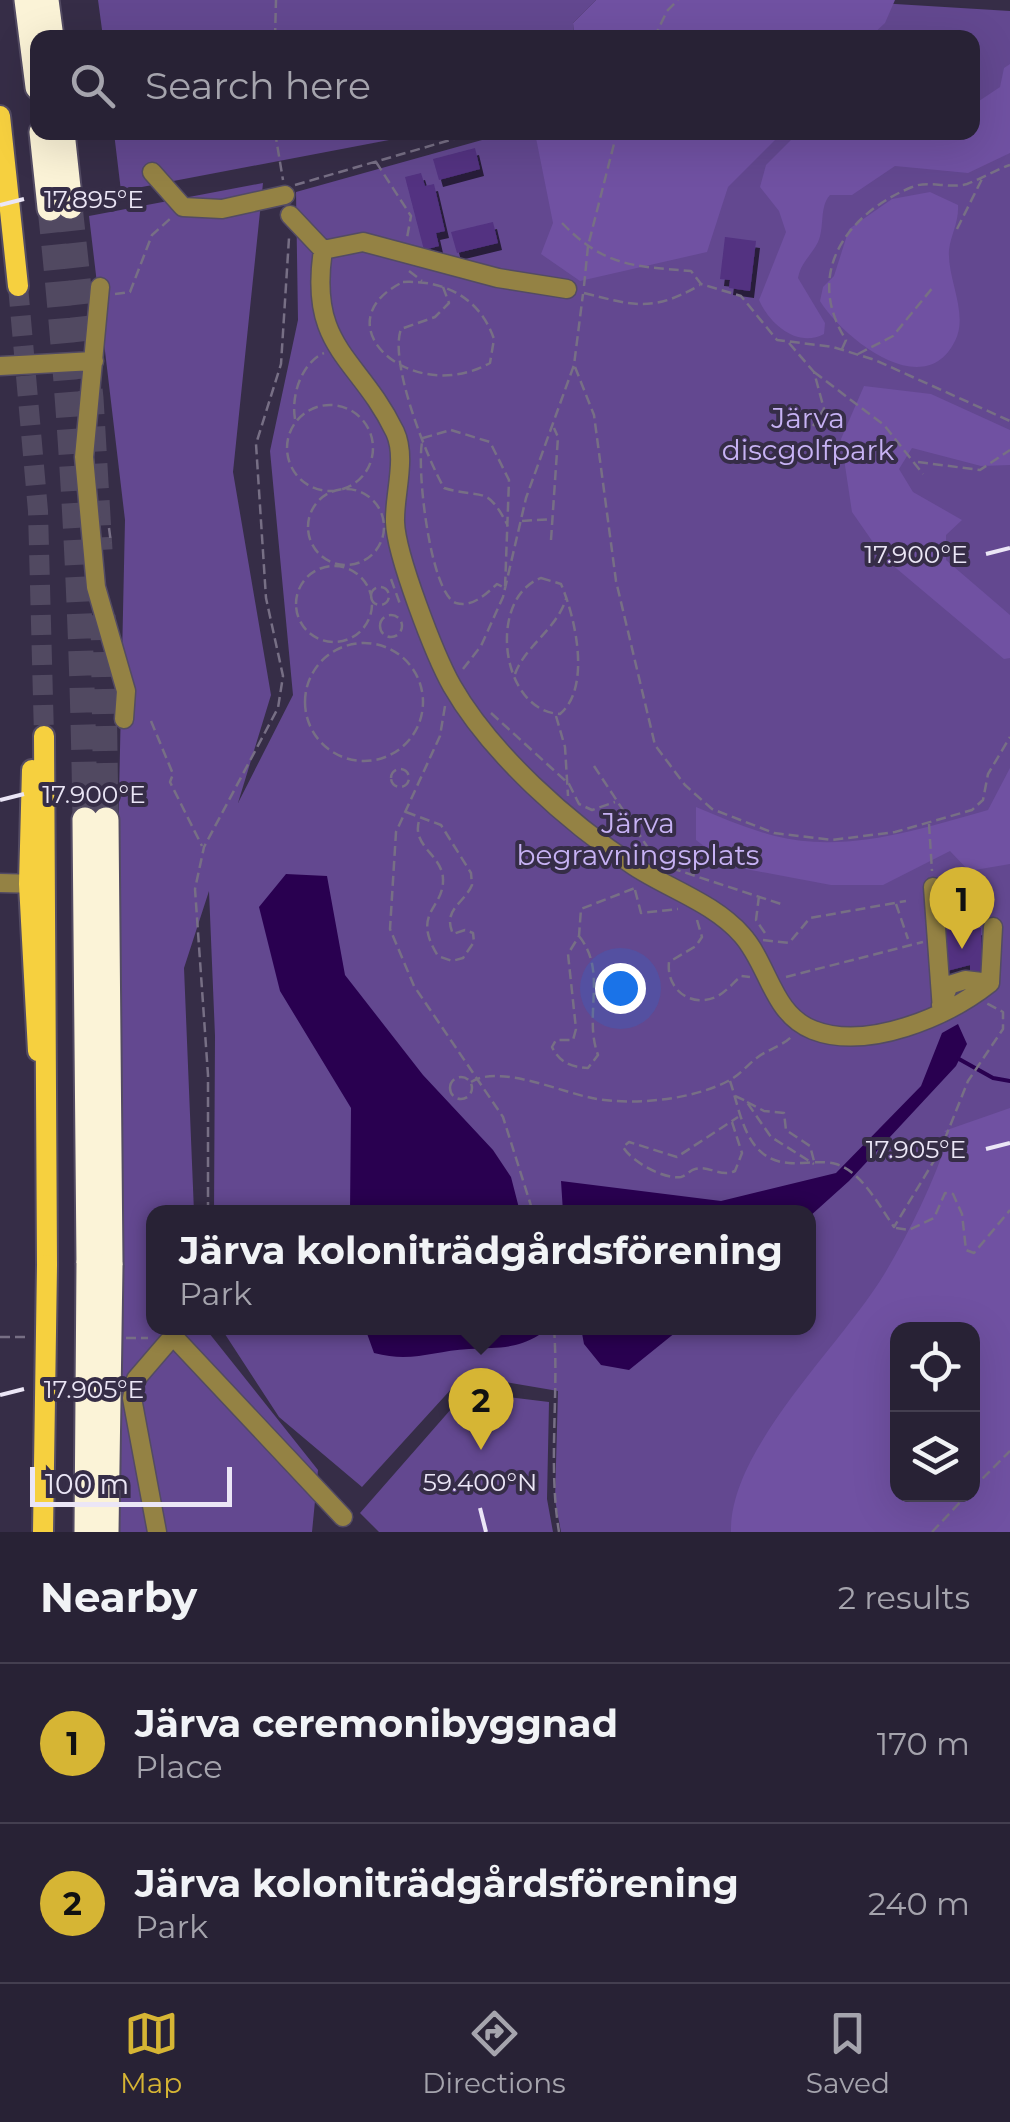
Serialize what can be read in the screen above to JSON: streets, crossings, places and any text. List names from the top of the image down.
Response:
{
  "parks": ["Järva discgolfpark", "Järva begravningsplats"],
  "scale_bar": "100 m",
  "page": {
    "search": "Search here",
    "pins": ["1", "2"],
    "popup": ["Järva koloniträdgårdsförening", "Park"],
    "scale": "100 m",
    "heading": ["Nearby", "2 results"],
    "list": [
      {
        "mark": "1",
        "name": "Järva ceremonibyggnad",
        "note": "Place",
        "value": "170 m"
      },
      {
        "mark": "2",
        "name": "Järva koloniträdgårdsförening",
        "note": "Park",
        "value": "240 m"
      }
    ],
    "nav": ["Map", "Directions", "Saved"]
  },
  "coordinates": [
    "17.895°E",
    "17.900°E",
    "17.905°E",
    "59.400°N"
  ]
}
